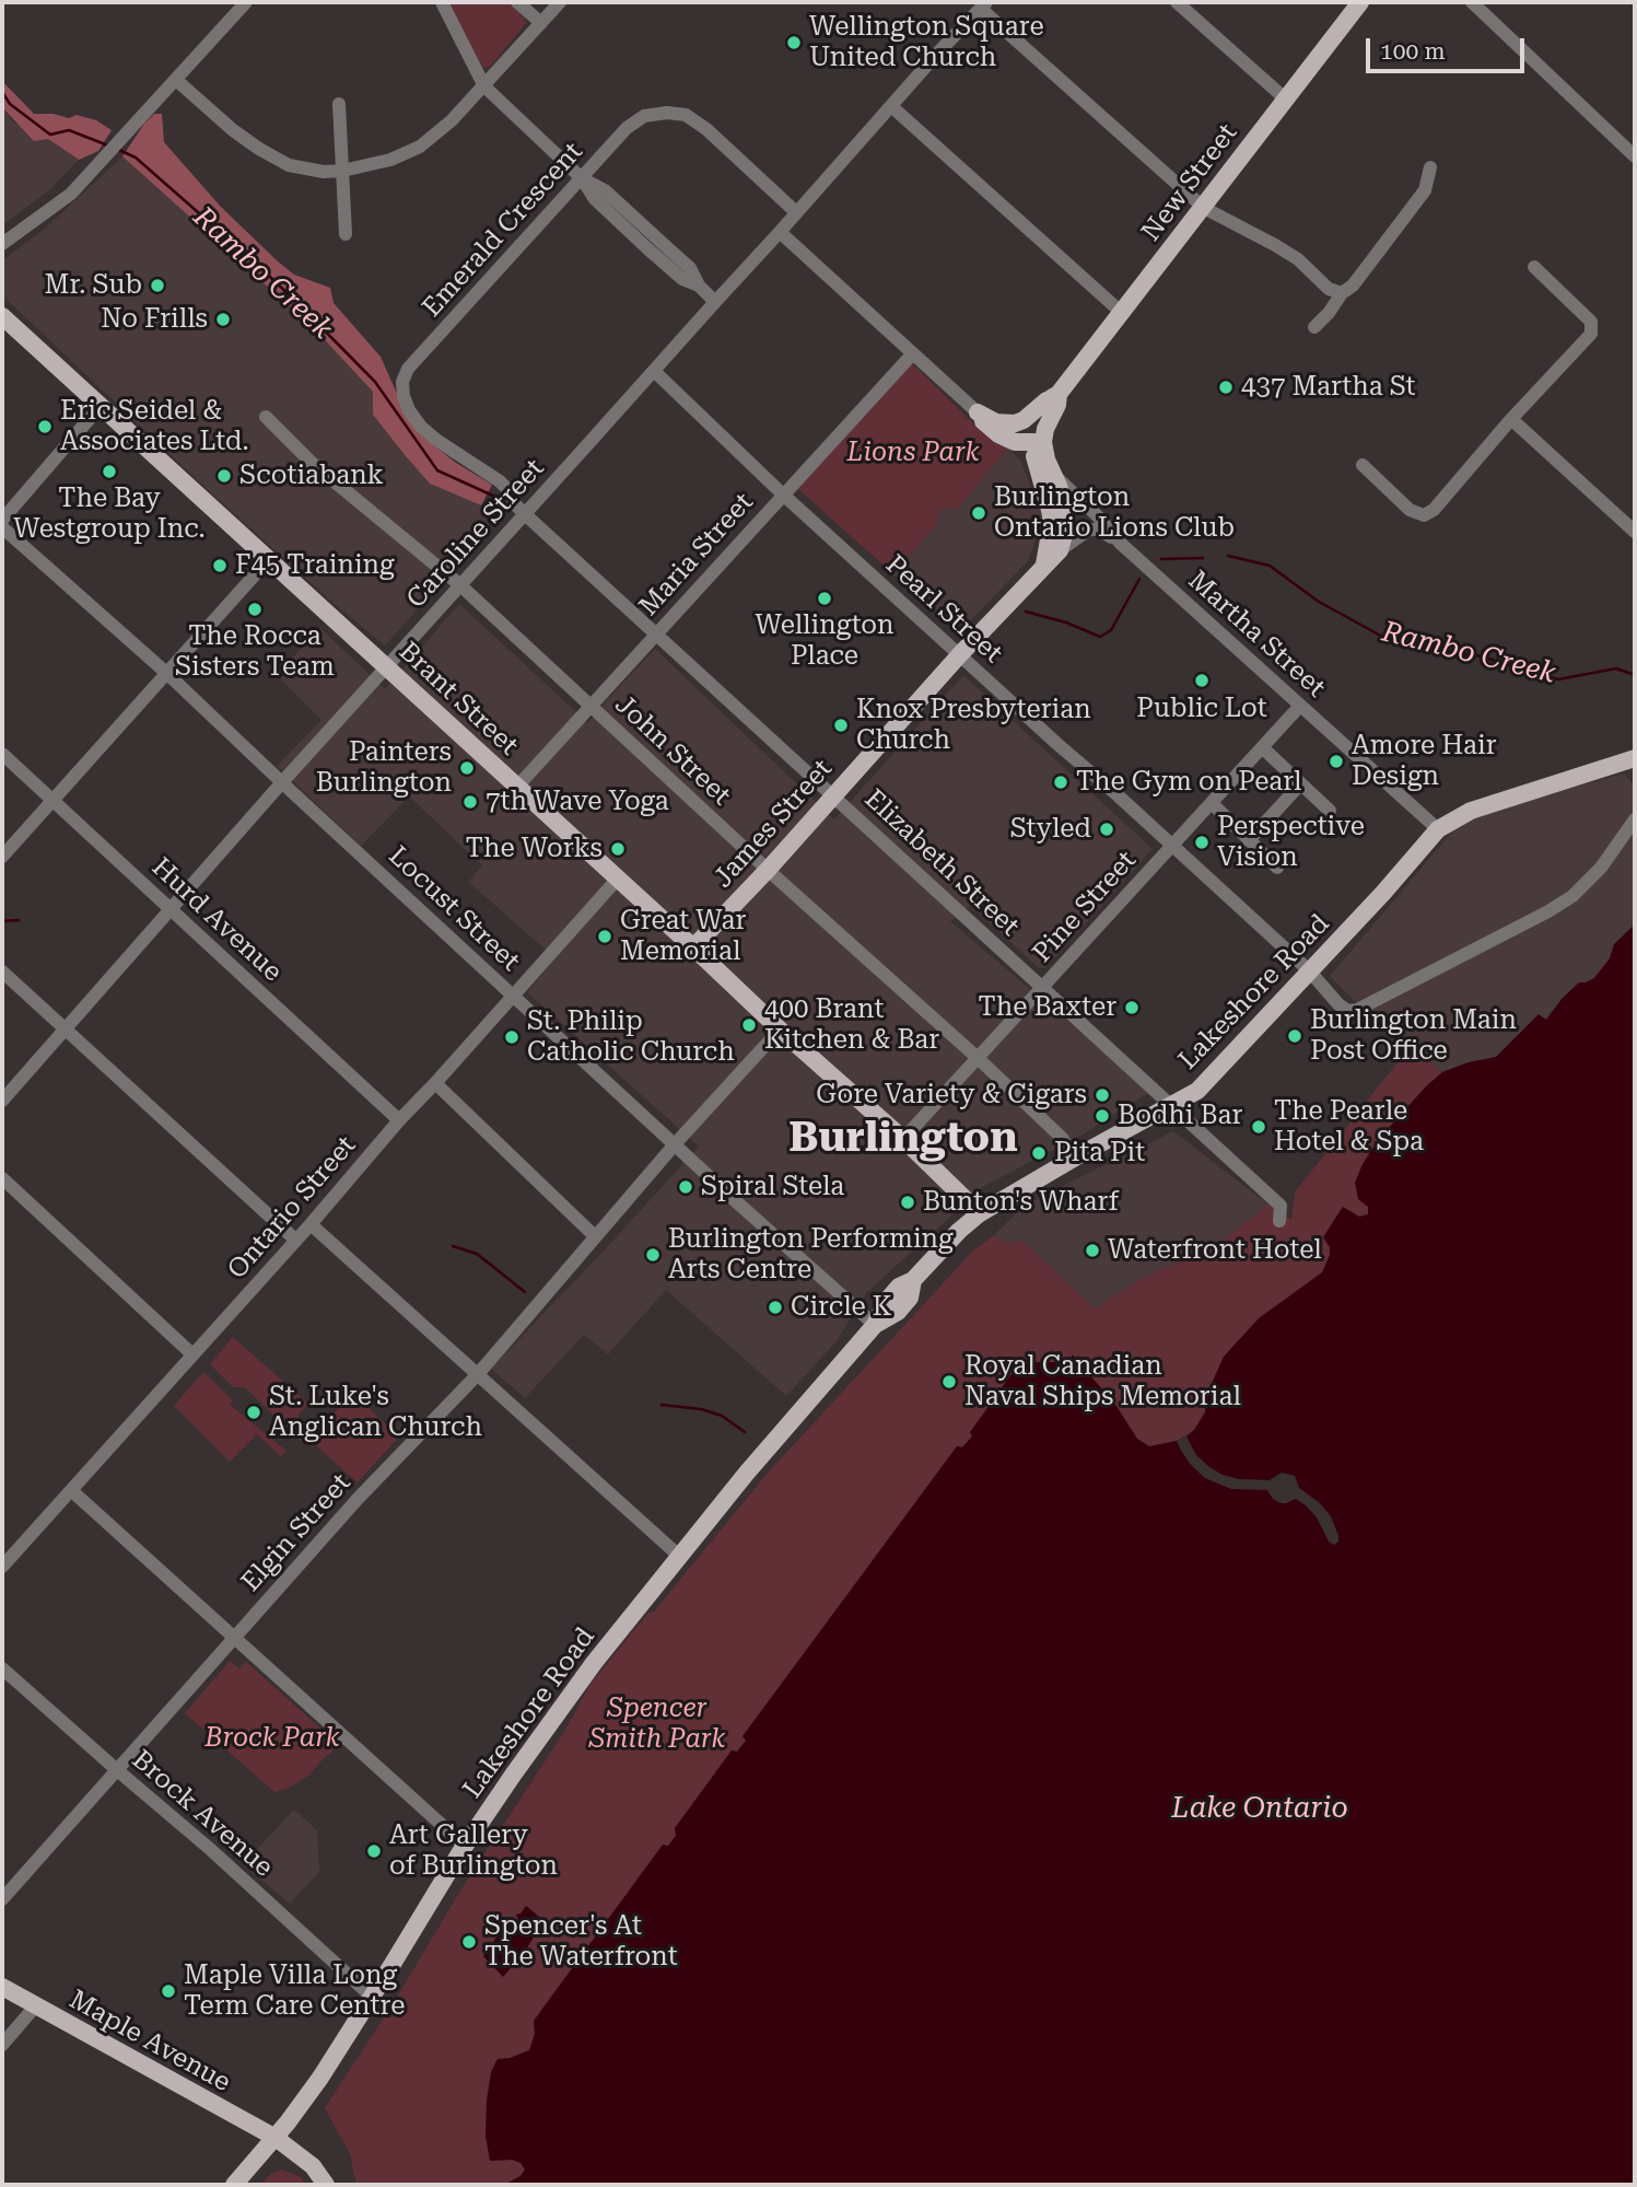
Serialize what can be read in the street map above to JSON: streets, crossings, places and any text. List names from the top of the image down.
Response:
{
  "streets": {
    "main road": [
      "New Street",
      "Brant Street",
      "James Street",
      "Lakeshore Road",
      "Maple Avenue"
    ],
    "street": [
      "Emerald Crescent",
      "Caroline Street",
      "Maria Street",
      "Pearl Street",
      "Martha Street",
      "John Street",
      "Elizabeth Street",
      "Pine Street",
      "Locust Street",
      "Hurd Avenue",
      "Ontario Street",
      "Elgin Street",
      "Brock Avenue"
    ]
  },
  "crossings": [
    ["Emerald Crescent", "Caroline Street"],
    ["Emerald Crescent", "Elizabeth Street"],
    ["Caroline Street", "Pearl Street"],
    ["Caroline Street", "Brant Street"],
    ["Caroline Street", "John Street"],
    ["Caroline Street", "Elizabeth Street"],
    ["Caroline Street", "Locust Street"],
    ["Caroline Street", "Hurd Avenue"],
    ["Maria Street", "Pearl Street"],
    ["Maria Street", "Brant Street"],
    ["Maria Street", "John Street"],
    ["Maria Street", "Elizabeth Street"],
    ["Pearl Street", "James Street"],
    ["Pearl Street", "Pine Street"],
    ["Pearl Street", "Lakeshore Road"],
    ["Martha Street", "Pine Street"],
    ["Martha Street", "Lakeshore Road"],
    ["Brant Street", "James Street"],
    ["Brant Street", "Pine Street"],
    ["Brant Street", "Lakeshore Road"],
    ["Brant Street", "Ontario Street"],
    ["Brant Street", "Elgin Street"],
    ["John Street", "James Street"],
    ["John Street", "Pine Street"],
    ["John Street", "Lakeshore Road"],
    ["James Street", "Elizabeth Street"],
    ["Elizabeth Street", "Pine Street"],
    ["Elizabeth Street", "Lakeshore Road"],
    ["Locust Street", "Lakeshore Road"],
    ["Locust Street", "Ontario Street"],
    ["Locust Street", "Elgin Street"],
    ["Hurd Avenue", "Ontario Street"],
    ["Lakeshore Road", "Brock Avenue"],
    ["Lakeshore Road", "Maple Avenue"],
    ["Elgin Street", "Brock Avenue"]
  ],
  "districts": ["Burlington"],
  "water": ["Rambo Creek", "Lake Ontario"],
  "parks": ["Lions Park", "Spencer Smith Park", "Brock Park"],
  "places": [
    "Wellington Square United Church",
    "Mr. Sub",
    "No Frills",
    "437 Martha St",
    "Eric Seidel & Associates Ltd.",
    "The Bay Westgroup Inc.",
    "Scotiabank",
    "Burlington Ontario Lions Club",
    "F45 Training",
    "Wellington Place",
    "The Rocca Sisters Team",
    "Public Lot",
    "Knox Presbyterian Church",
    "Amore Hair Design",
    "Painters Burlington",
    "The Gym on Pearl",
    "7th Wave Yoga",
    "Styled",
    "Perspective Vision",
    "The Works",
    "Great War Memorial",
    "The Baxter",
    "400 Brant Kitchen & Bar",
    "Burlington Main Post Office",
    "St. Philip Catholic Church",
    "Gore Variety & Cigars",
    "Bodhi Bar",
    "The Pearle Hotel & Spa",
    "Pita Pit",
    "Spiral Stela",
    "Bunton's Wharf",
    "Waterfront Hotel",
    "Burlington Performing Arts Centre",
    "Circle K",
    "Royal Canadian Naval Ships Memorial",
    "St. Luke's Anglican Church",
    "Art Gallery of Burlington",
    "Spencer's At The Waterfront",
    "Maple Villa Long Term Care Centre"
  ],
  "scale_bar": "100 m"
}
